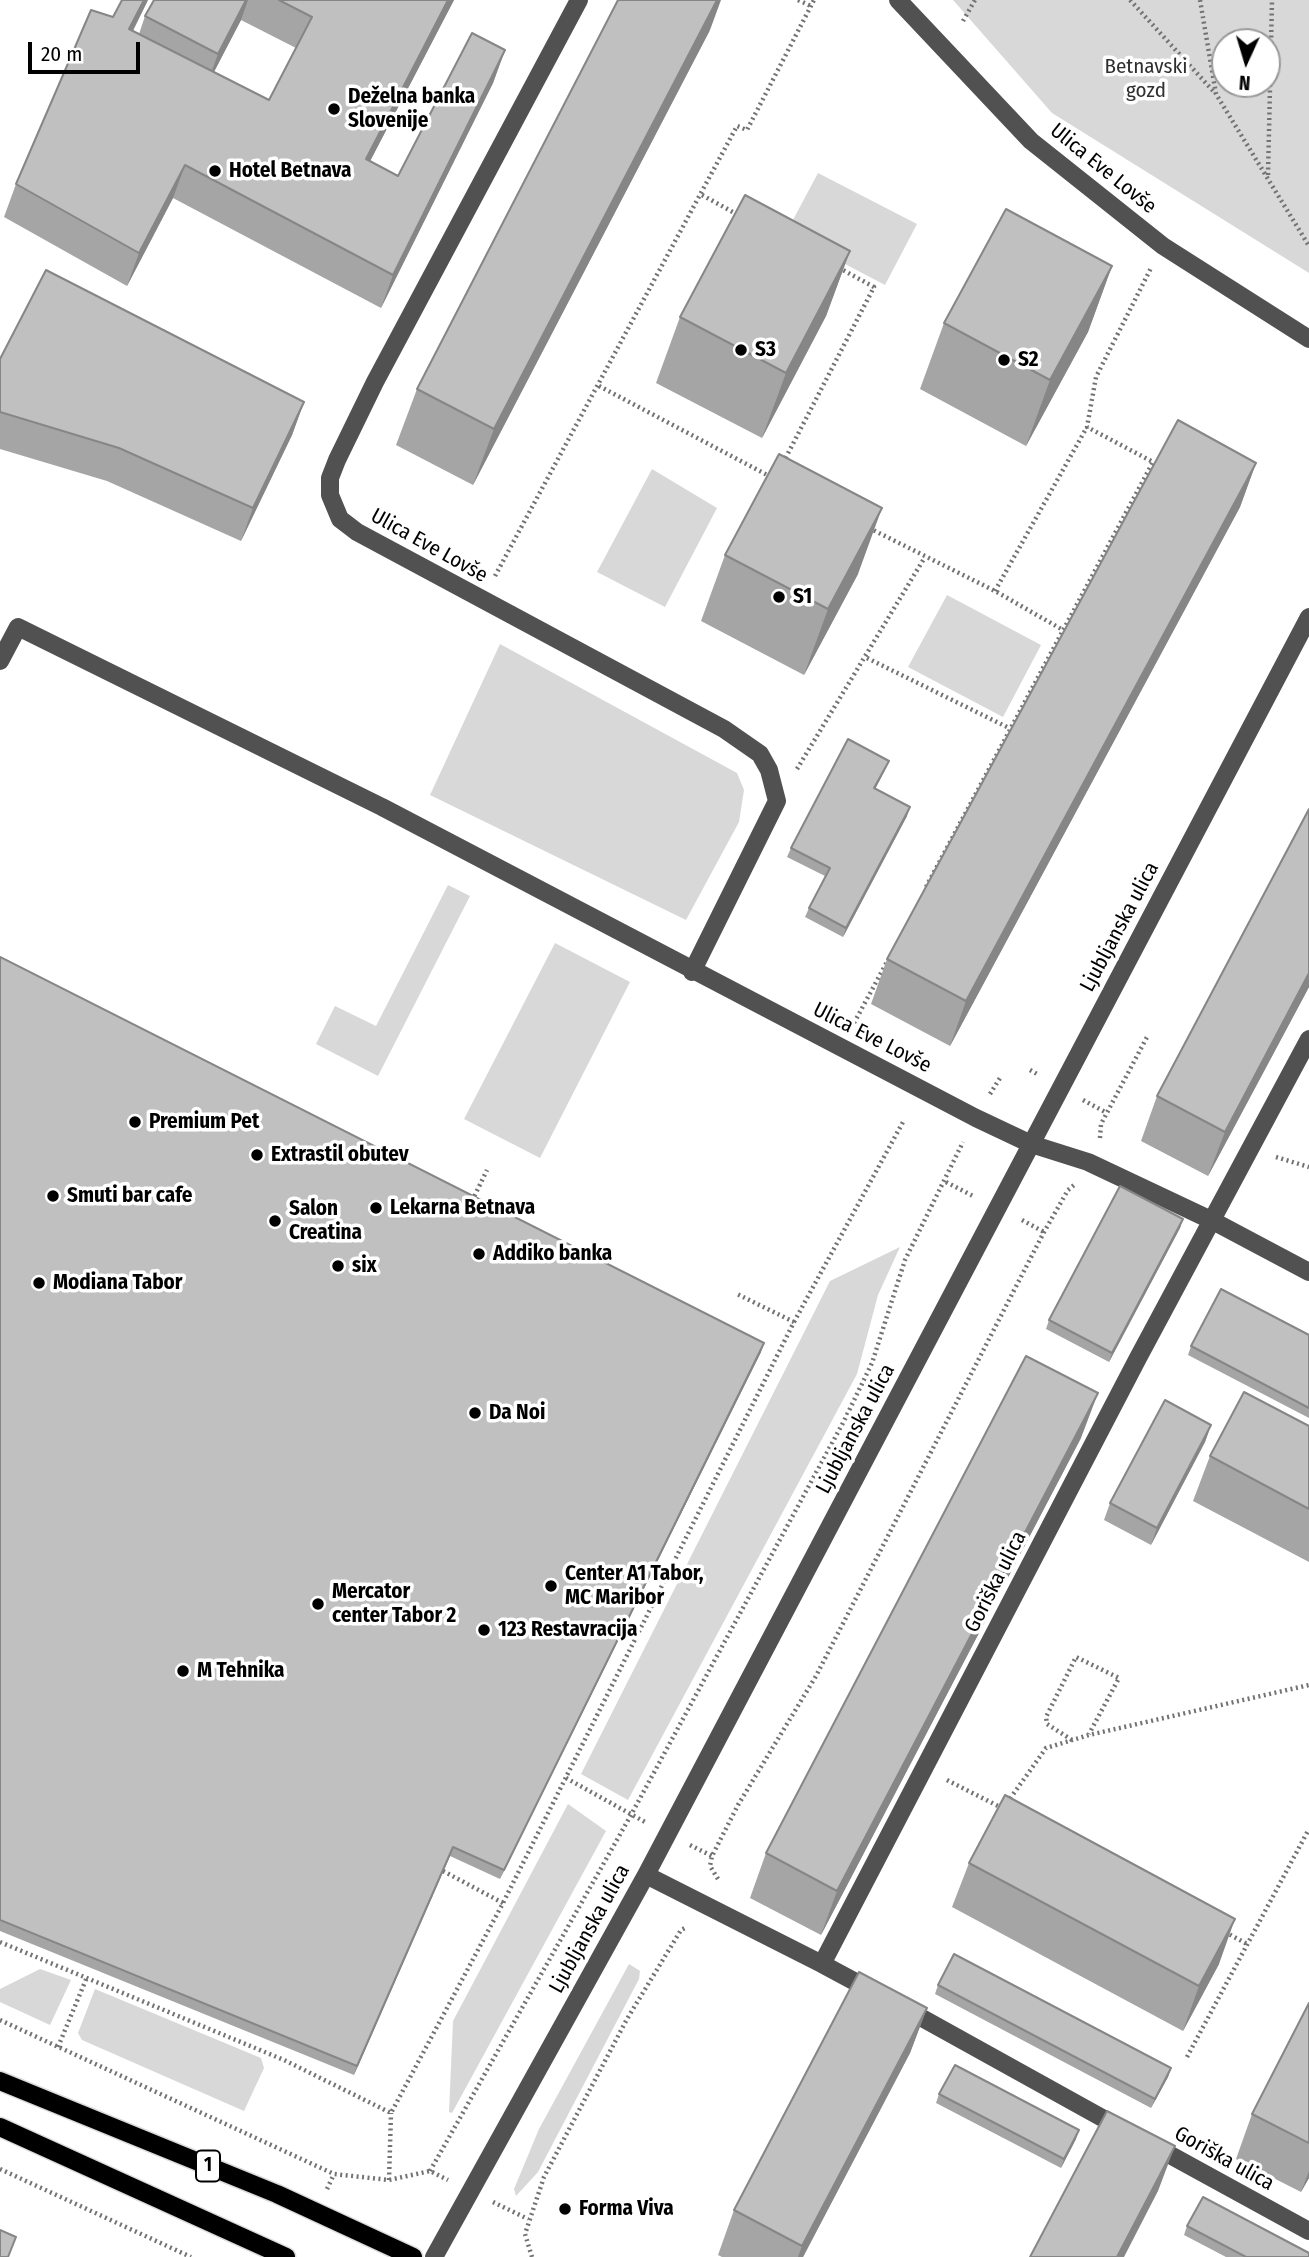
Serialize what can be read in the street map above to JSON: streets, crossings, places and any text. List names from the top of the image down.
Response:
{
  "streets": {
    "main road": ["1"],
    "street": ["Ulica Eve Lovše", "Ljubljanska ulica", "Goriška ulica"]
  },
  "crossings": [
    ["Ulica Eve Lovše", "Ljubljanska ulica"],
    ["Ljubljanska ulica", "Goriška ulica"]
  ],
  "parks": ["Betnavski gozd"],
  "places": [
    "Deželna banka Slovenije",
    "Hotel Betnava",
    "S3",
    "S2",
    "S1",
    "Premium Pet",
    "Extrastil obutev",
    "Smuti bar cafe",
    "Lekarna Betnava",
    "Salon Creatina",
    "Addiko banka",
    "six",
    "Modiana Tabor",
    "Da Noi",
    "Center A1 Tabor, MC Maribor",
    "Mercator center Tabor 2",
    "123 Restavracija",
    "M Tehnika",
    "Forma Viva"
  ],
  "scale_bar": "20 m",
  "north": "bottom"
}
